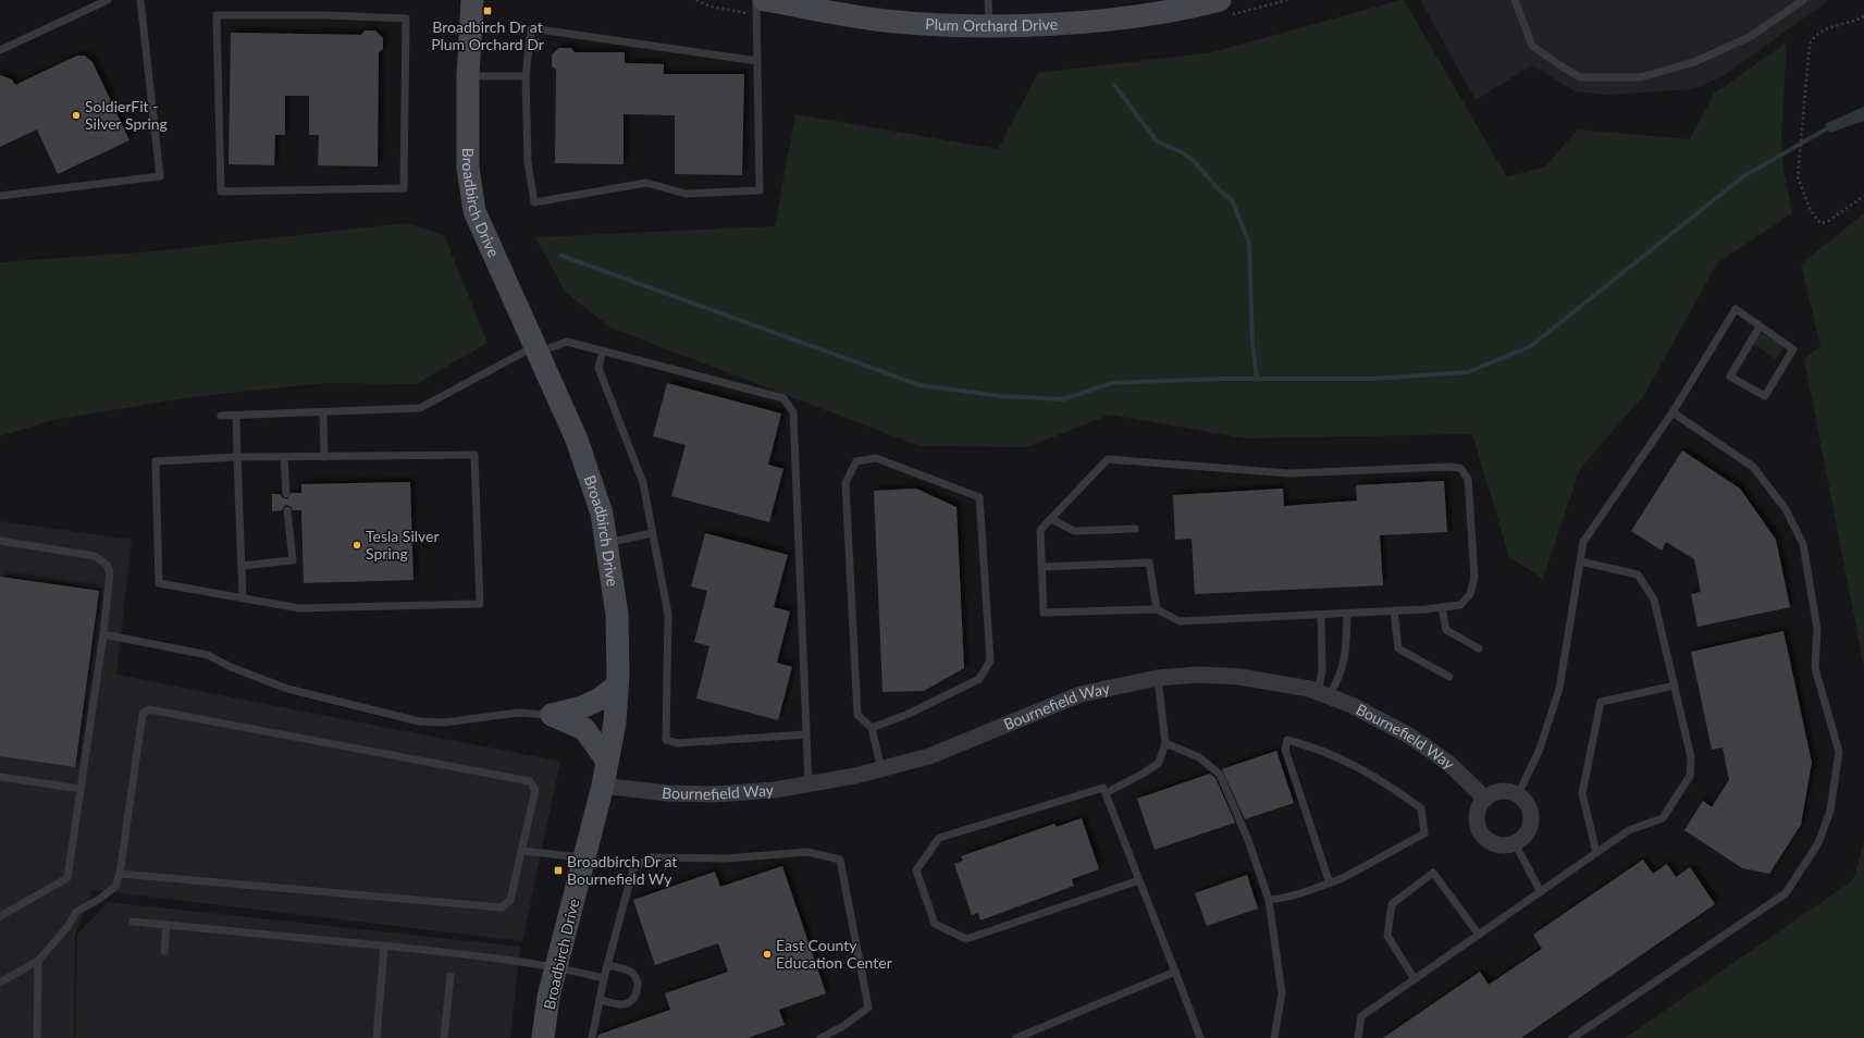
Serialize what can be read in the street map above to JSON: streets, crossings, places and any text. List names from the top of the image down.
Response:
{
  "streets": {
    "street": ["Plum Orchard Drive", "Broadbirch Drive", "Bournefield Way"]
  },
  "crossings": [
    ["Broadbirch Drive", "Bournefield Way"]
  ],
  "places": {
    "transit": ["Broadbirch Dr at Plum Orchard Dr", "Broadbirch Dr at Bournefield Wy"],
    "other": ["SoldierFit - Silver Spring", "Tesla Silver Spring", "East County Education Center"]
  }
}
